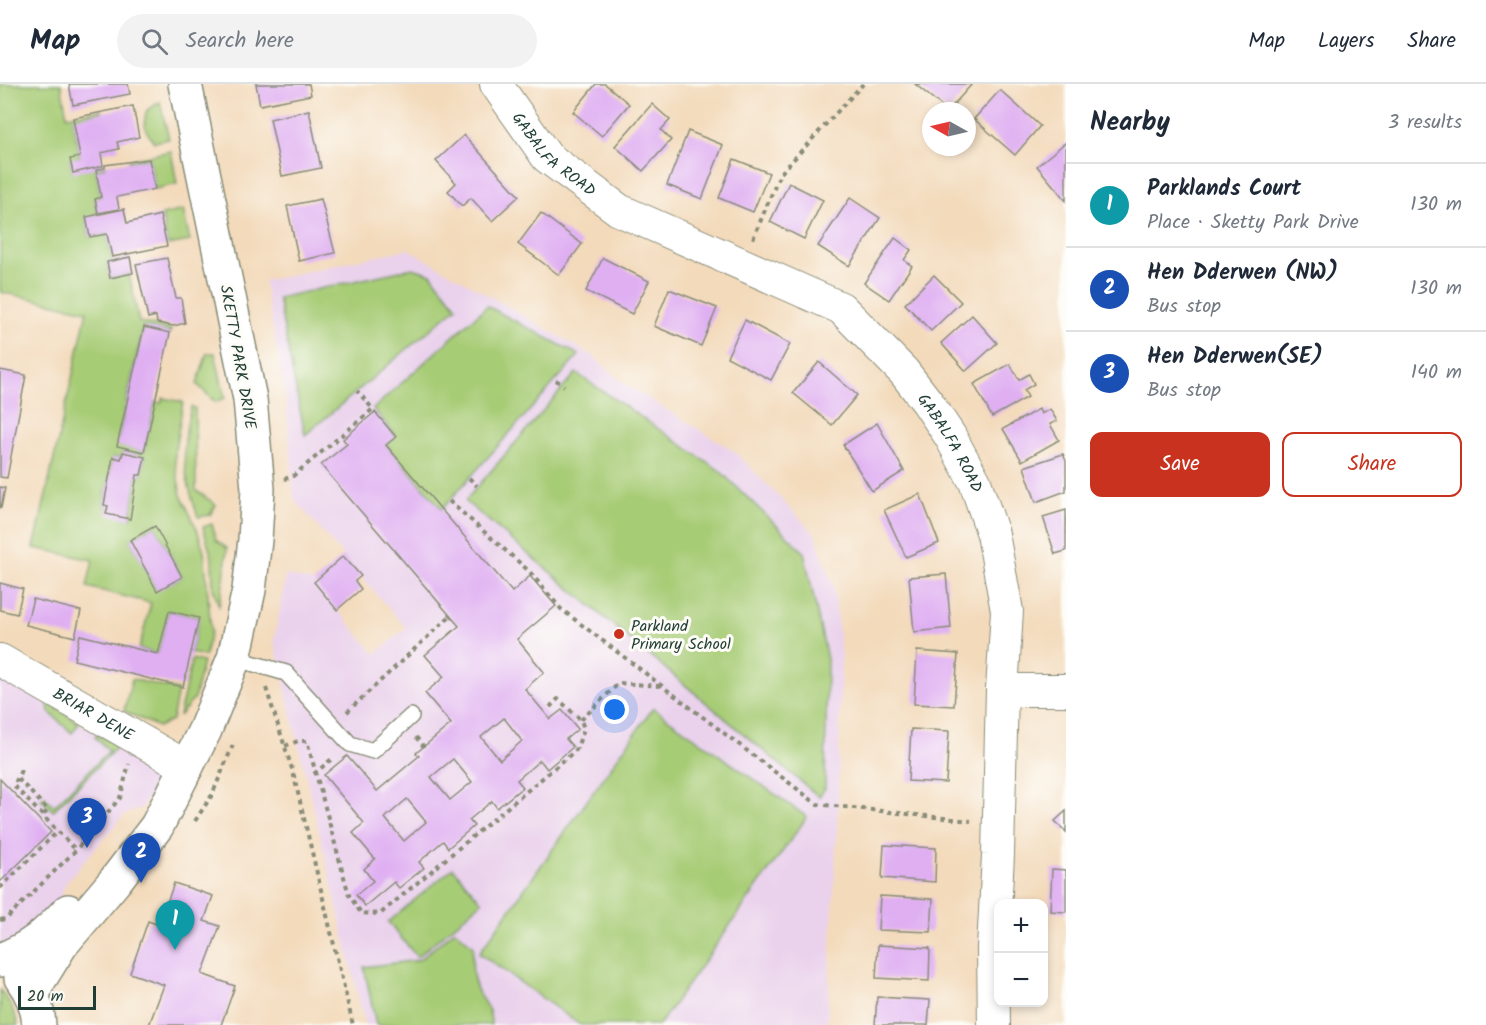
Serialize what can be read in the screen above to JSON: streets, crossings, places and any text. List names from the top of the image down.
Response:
{
  "streets": {
    "street": ["GABALFA ROAD", "SKETTY PARK DRIVE", "BRIAR DENE"]
  },
  "crossings": [
    ["SKETTY PARK DRIVE", "BRIAR DENE"]
  ],
  "places": ["Parkland Primary School"],
  "scale_bar": "20 m",
  "north": "left",
  "page": {
    "header": "Map",
    "search": "Search here",
    "nav": ["Map", "Layers", "Share"],
    "heading": ["Nearby", "3 results"],
    "list": [
      {
        "mark": "1",
        "name": "Parklands Court",
        "note": "Place · Sketty Park Drive",
        "value": "130 m"
      },
      {
        "mark": "2",
        "name": "Hen Dderwen (NW)",
        "note": "Bus stop",
        "value": "130 m"
      },
      {
        "mark": "3",
        "name": "Hen Dderwen(SE)",
        "note": "Bus stop",
        "value": "140 m"
      }
    ],
    "buttons": ["Save", "Share"],
    "pins": ["3", "2", "1"],
    "map_buttons": ["+", "−"],
    "scale": "20 m"
  }
}
